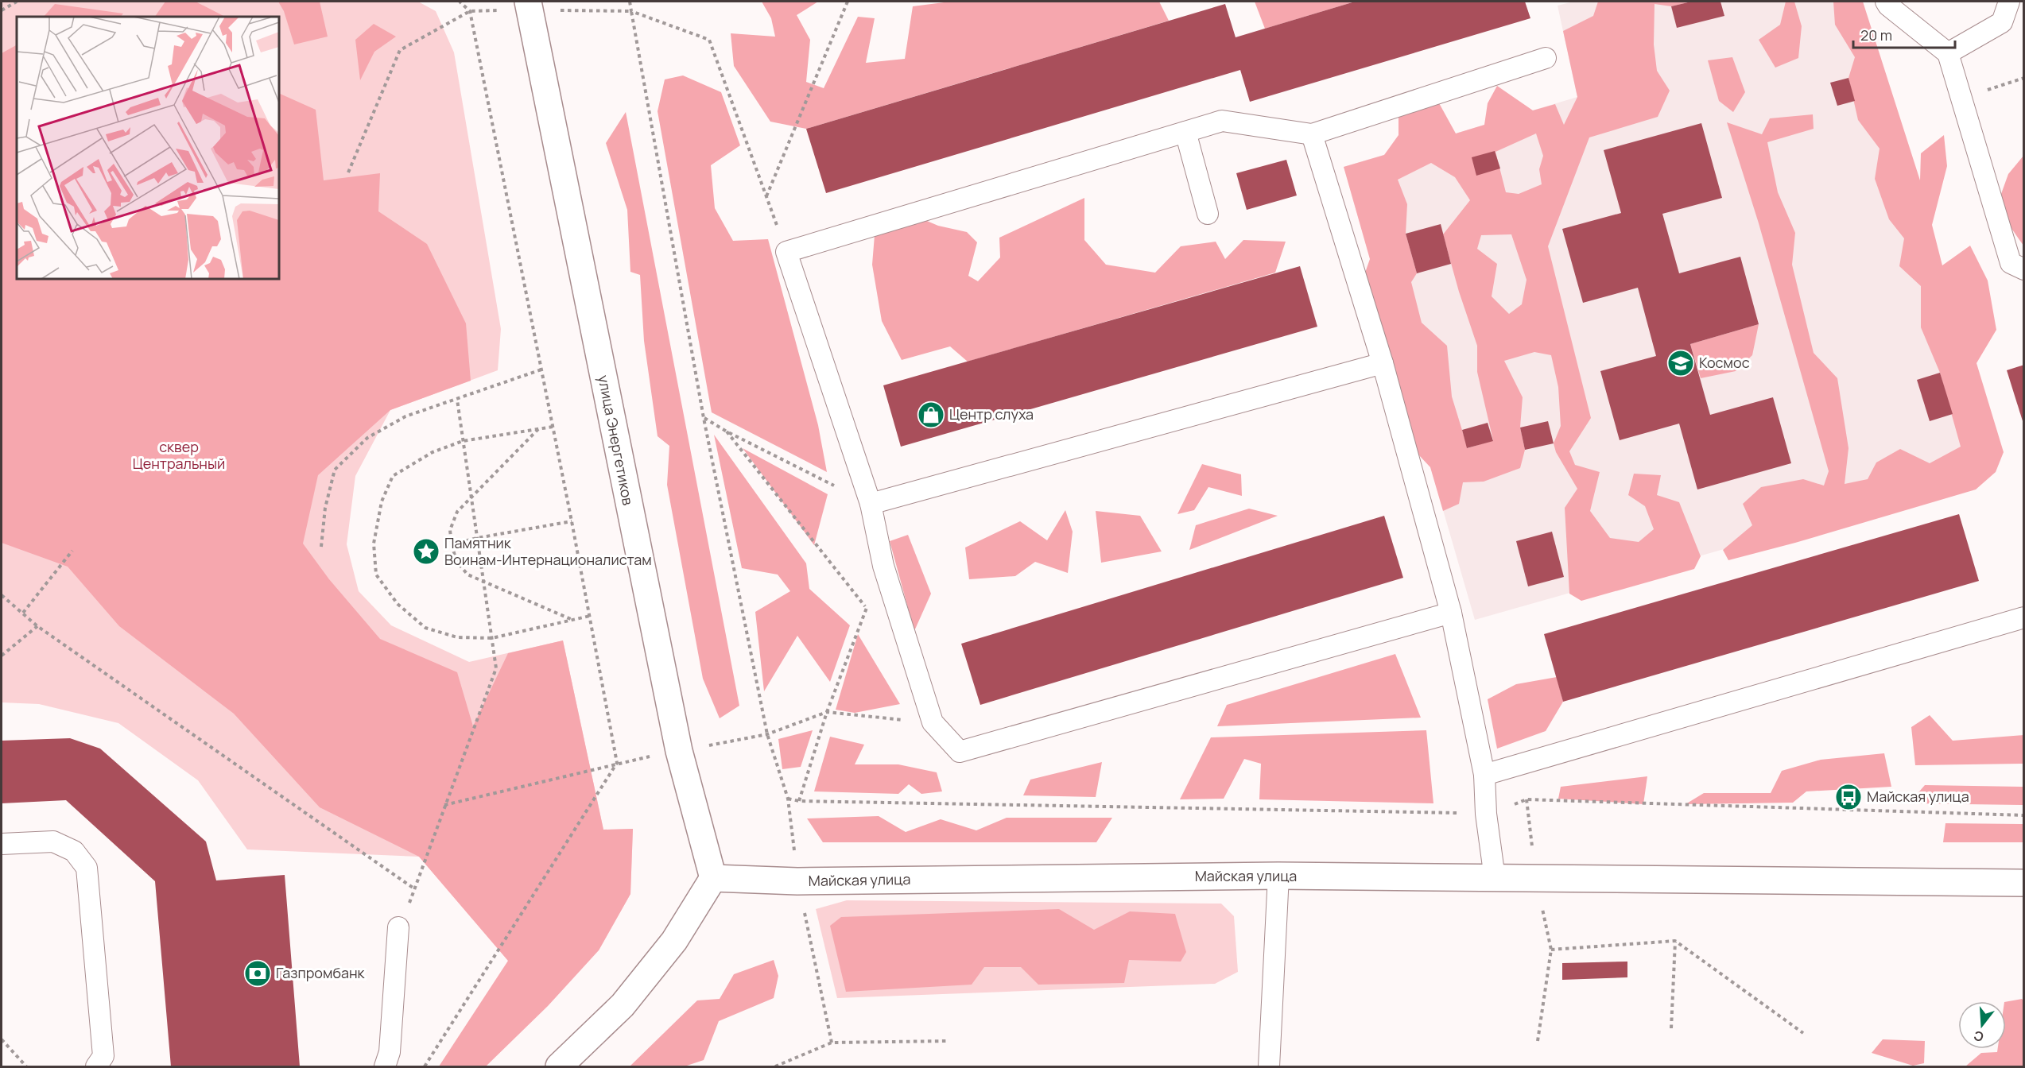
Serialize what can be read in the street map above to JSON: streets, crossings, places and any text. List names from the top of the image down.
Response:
{
  "streets": {
    "main road": ["улица Энергетиков", "Майская улица"]
  },
  "crossings": [
    ["улица Энергетиков", "Майская улица"]
  ],
  "parks": ["сквер Центральный"],
  "places": {
    "school or university": ["Космос"],
    "shop": ["Центр слуха"],
    "place": ["Памятник Воинам-Интернационалистам"],
    "bus stop": ["Майская улица"],
    "bank": ["Газпромбанк"]
  },
  "scale_bar": "20 m",
  "north": "bottom"
}
